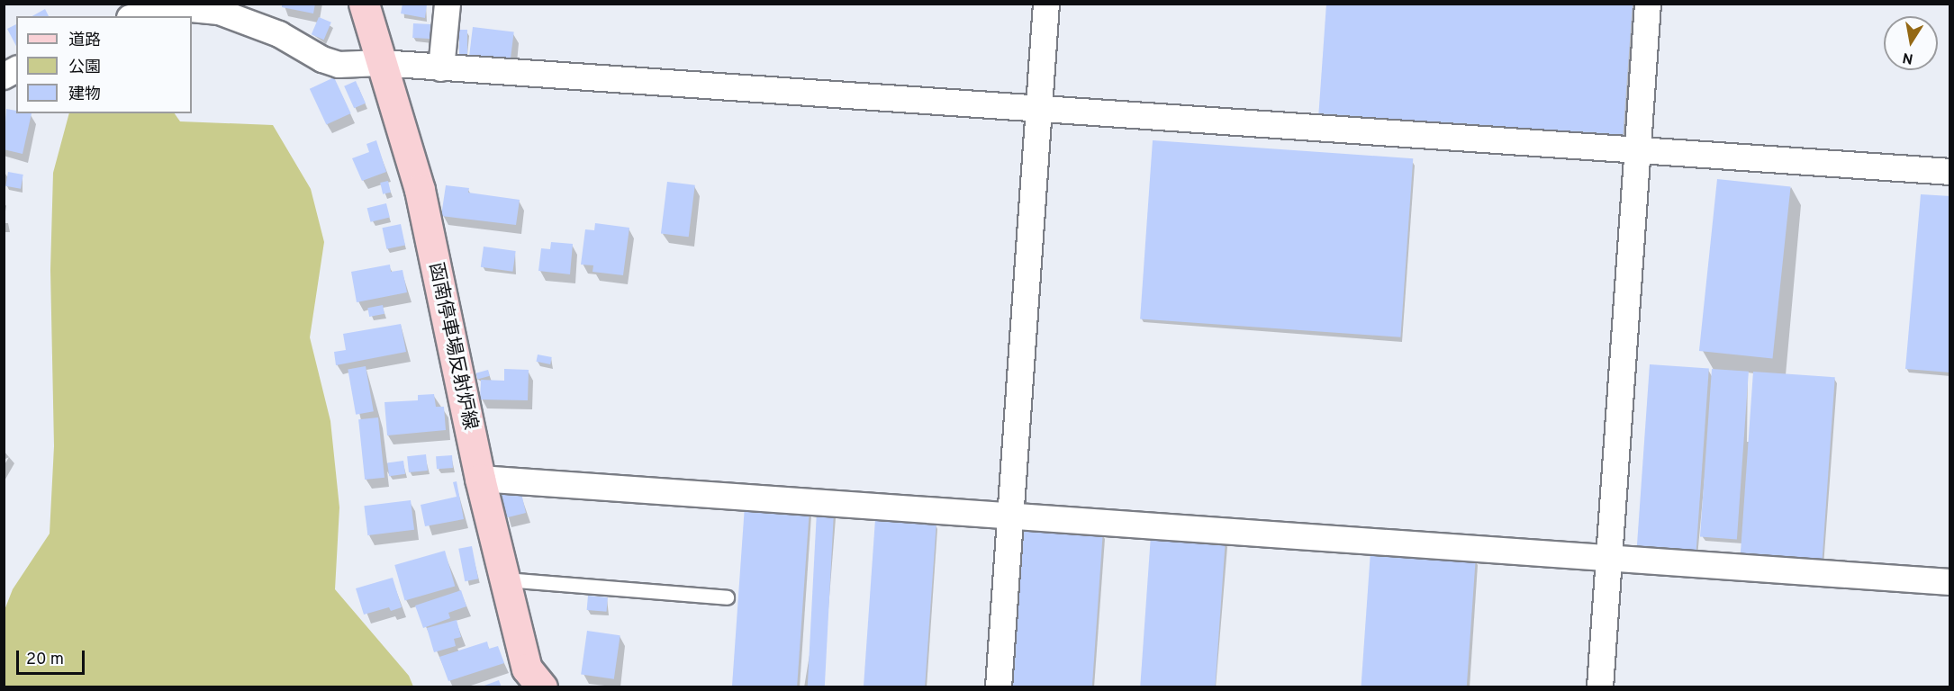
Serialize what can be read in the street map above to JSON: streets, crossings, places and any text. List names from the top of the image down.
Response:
{
  "streets": {
    "main road": ["函南停車場反射炉線"]
  },
  "legend": ["道路", "公園", "建物"],
  "scale_bar": "20 m",
  "north": "bottom"
}
